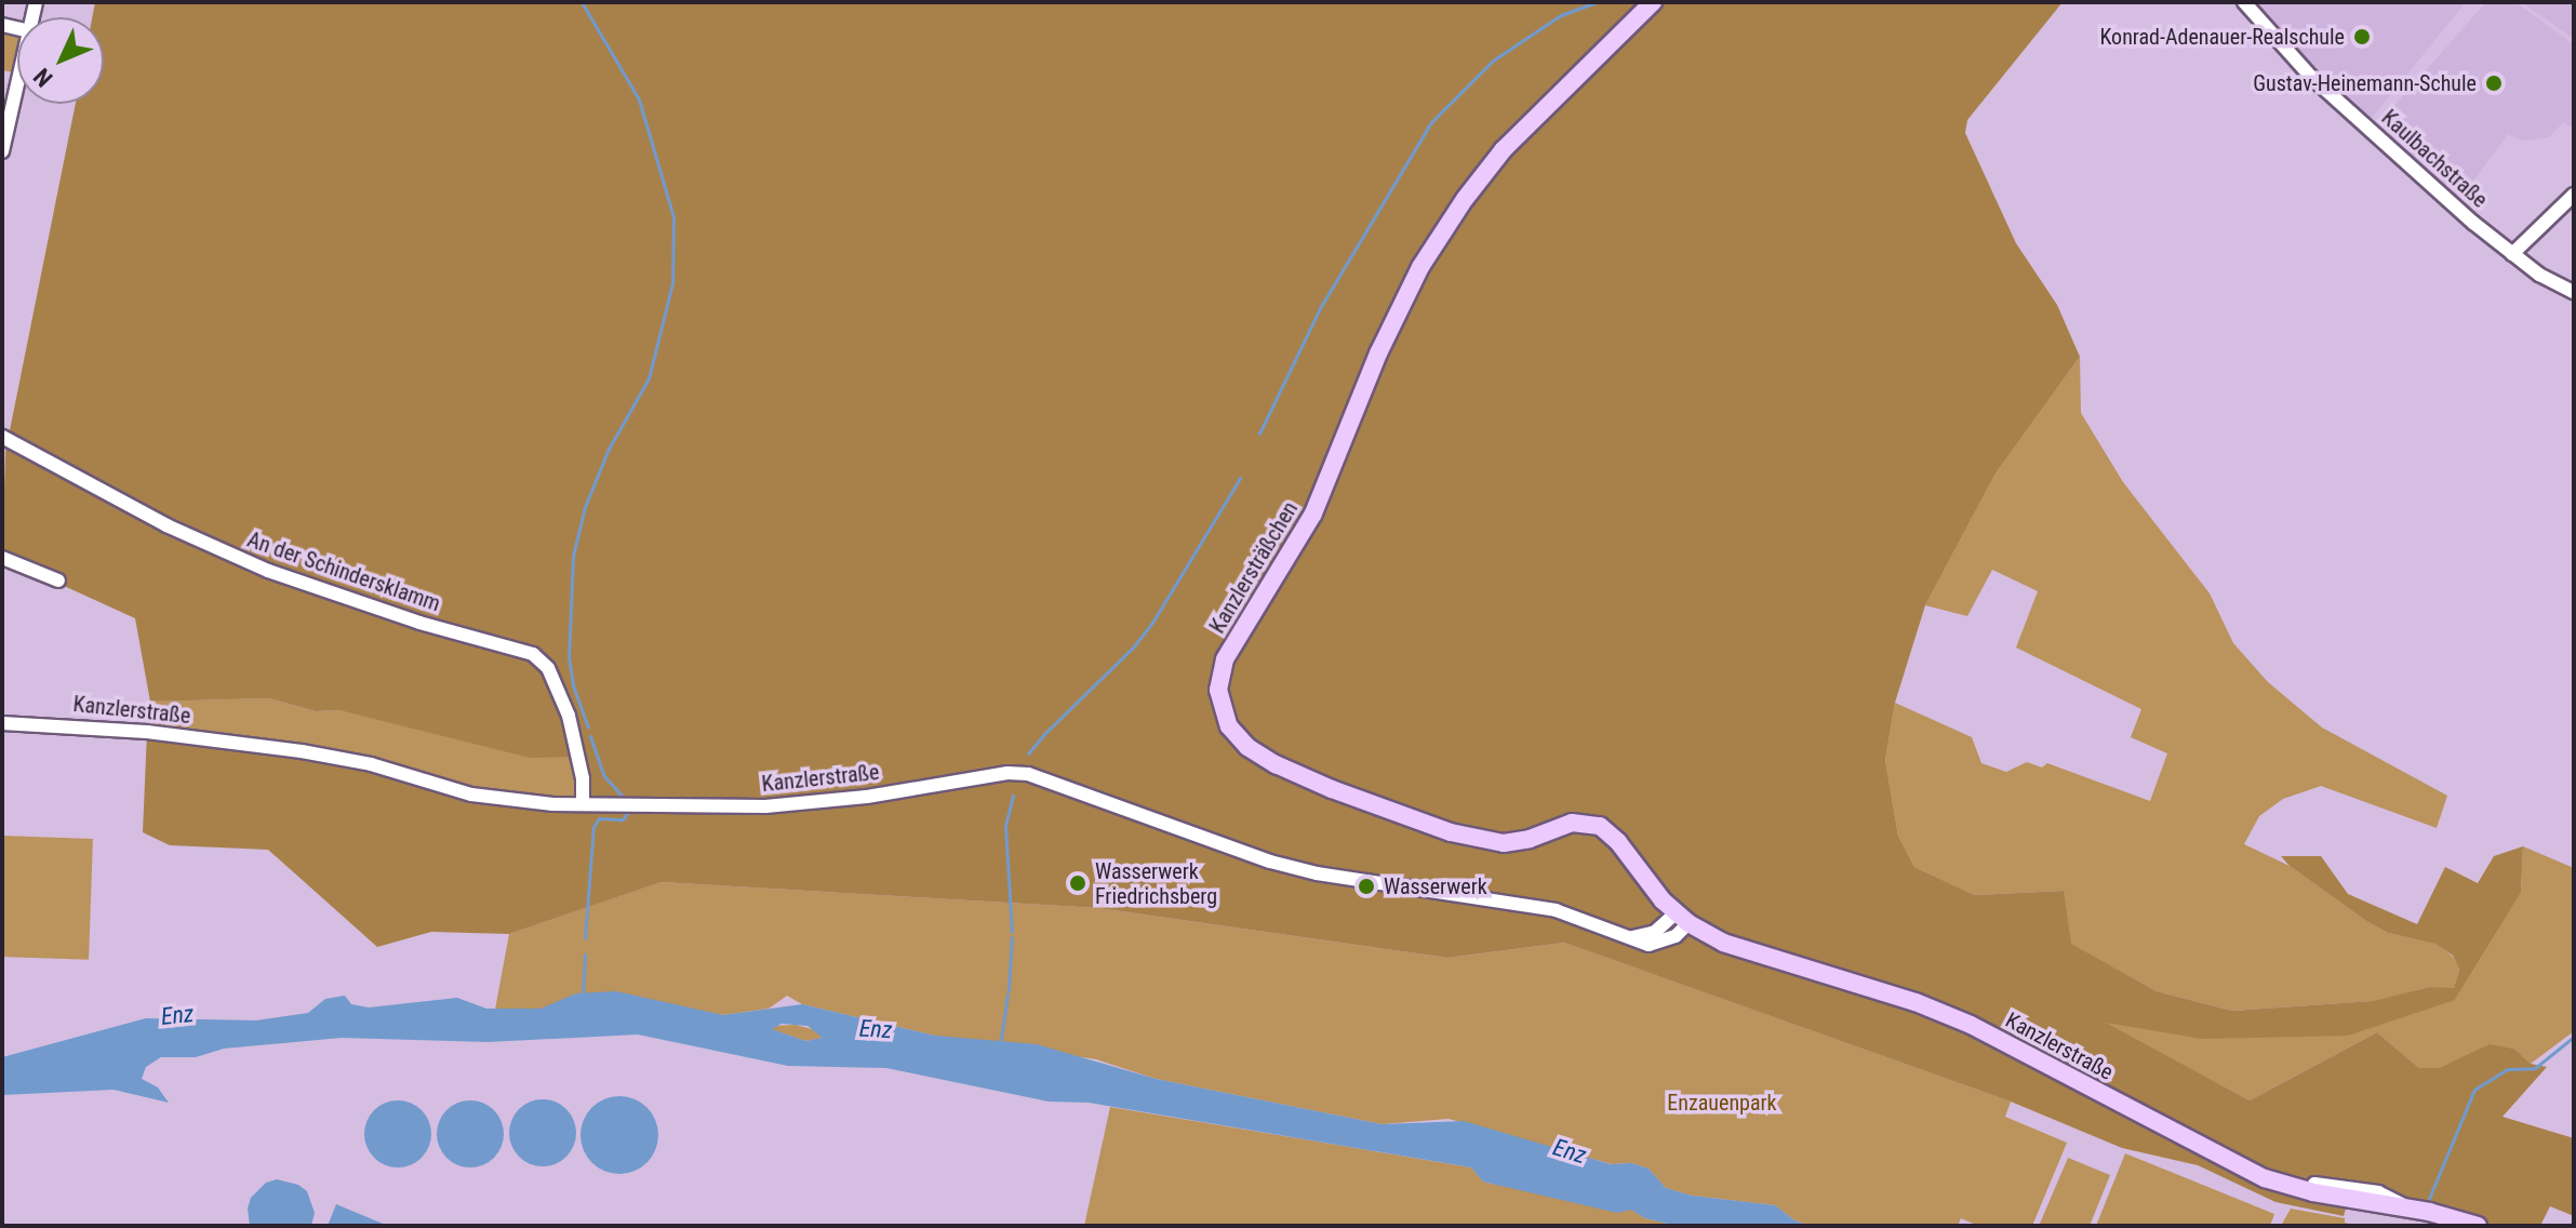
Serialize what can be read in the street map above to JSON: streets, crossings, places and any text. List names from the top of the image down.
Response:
{
  "streets": {
    "main road": ["Kanzlersträßchen", "Kanzlerstraße"],
    "street": ["Kaulbachstraße", "An der Schindersklamm"]
  },
  "crossings": [
    ["Kanzlersträßchen", "Kanzlerstraße"],
    ["An der Schindersklamm", "Kanzlerstraße"]
  ],
  "water": ["Enz"],
  "parks": ["Enzauenpark"],
  "places": [
    "Konrad-Adenauer-Realschule",
    "Gustav-Heinemann-Schule",
    "Wasserwerk Friedrichsberg",
    "Wasserwerk"
  ],
  "north": "bottom left"
}
